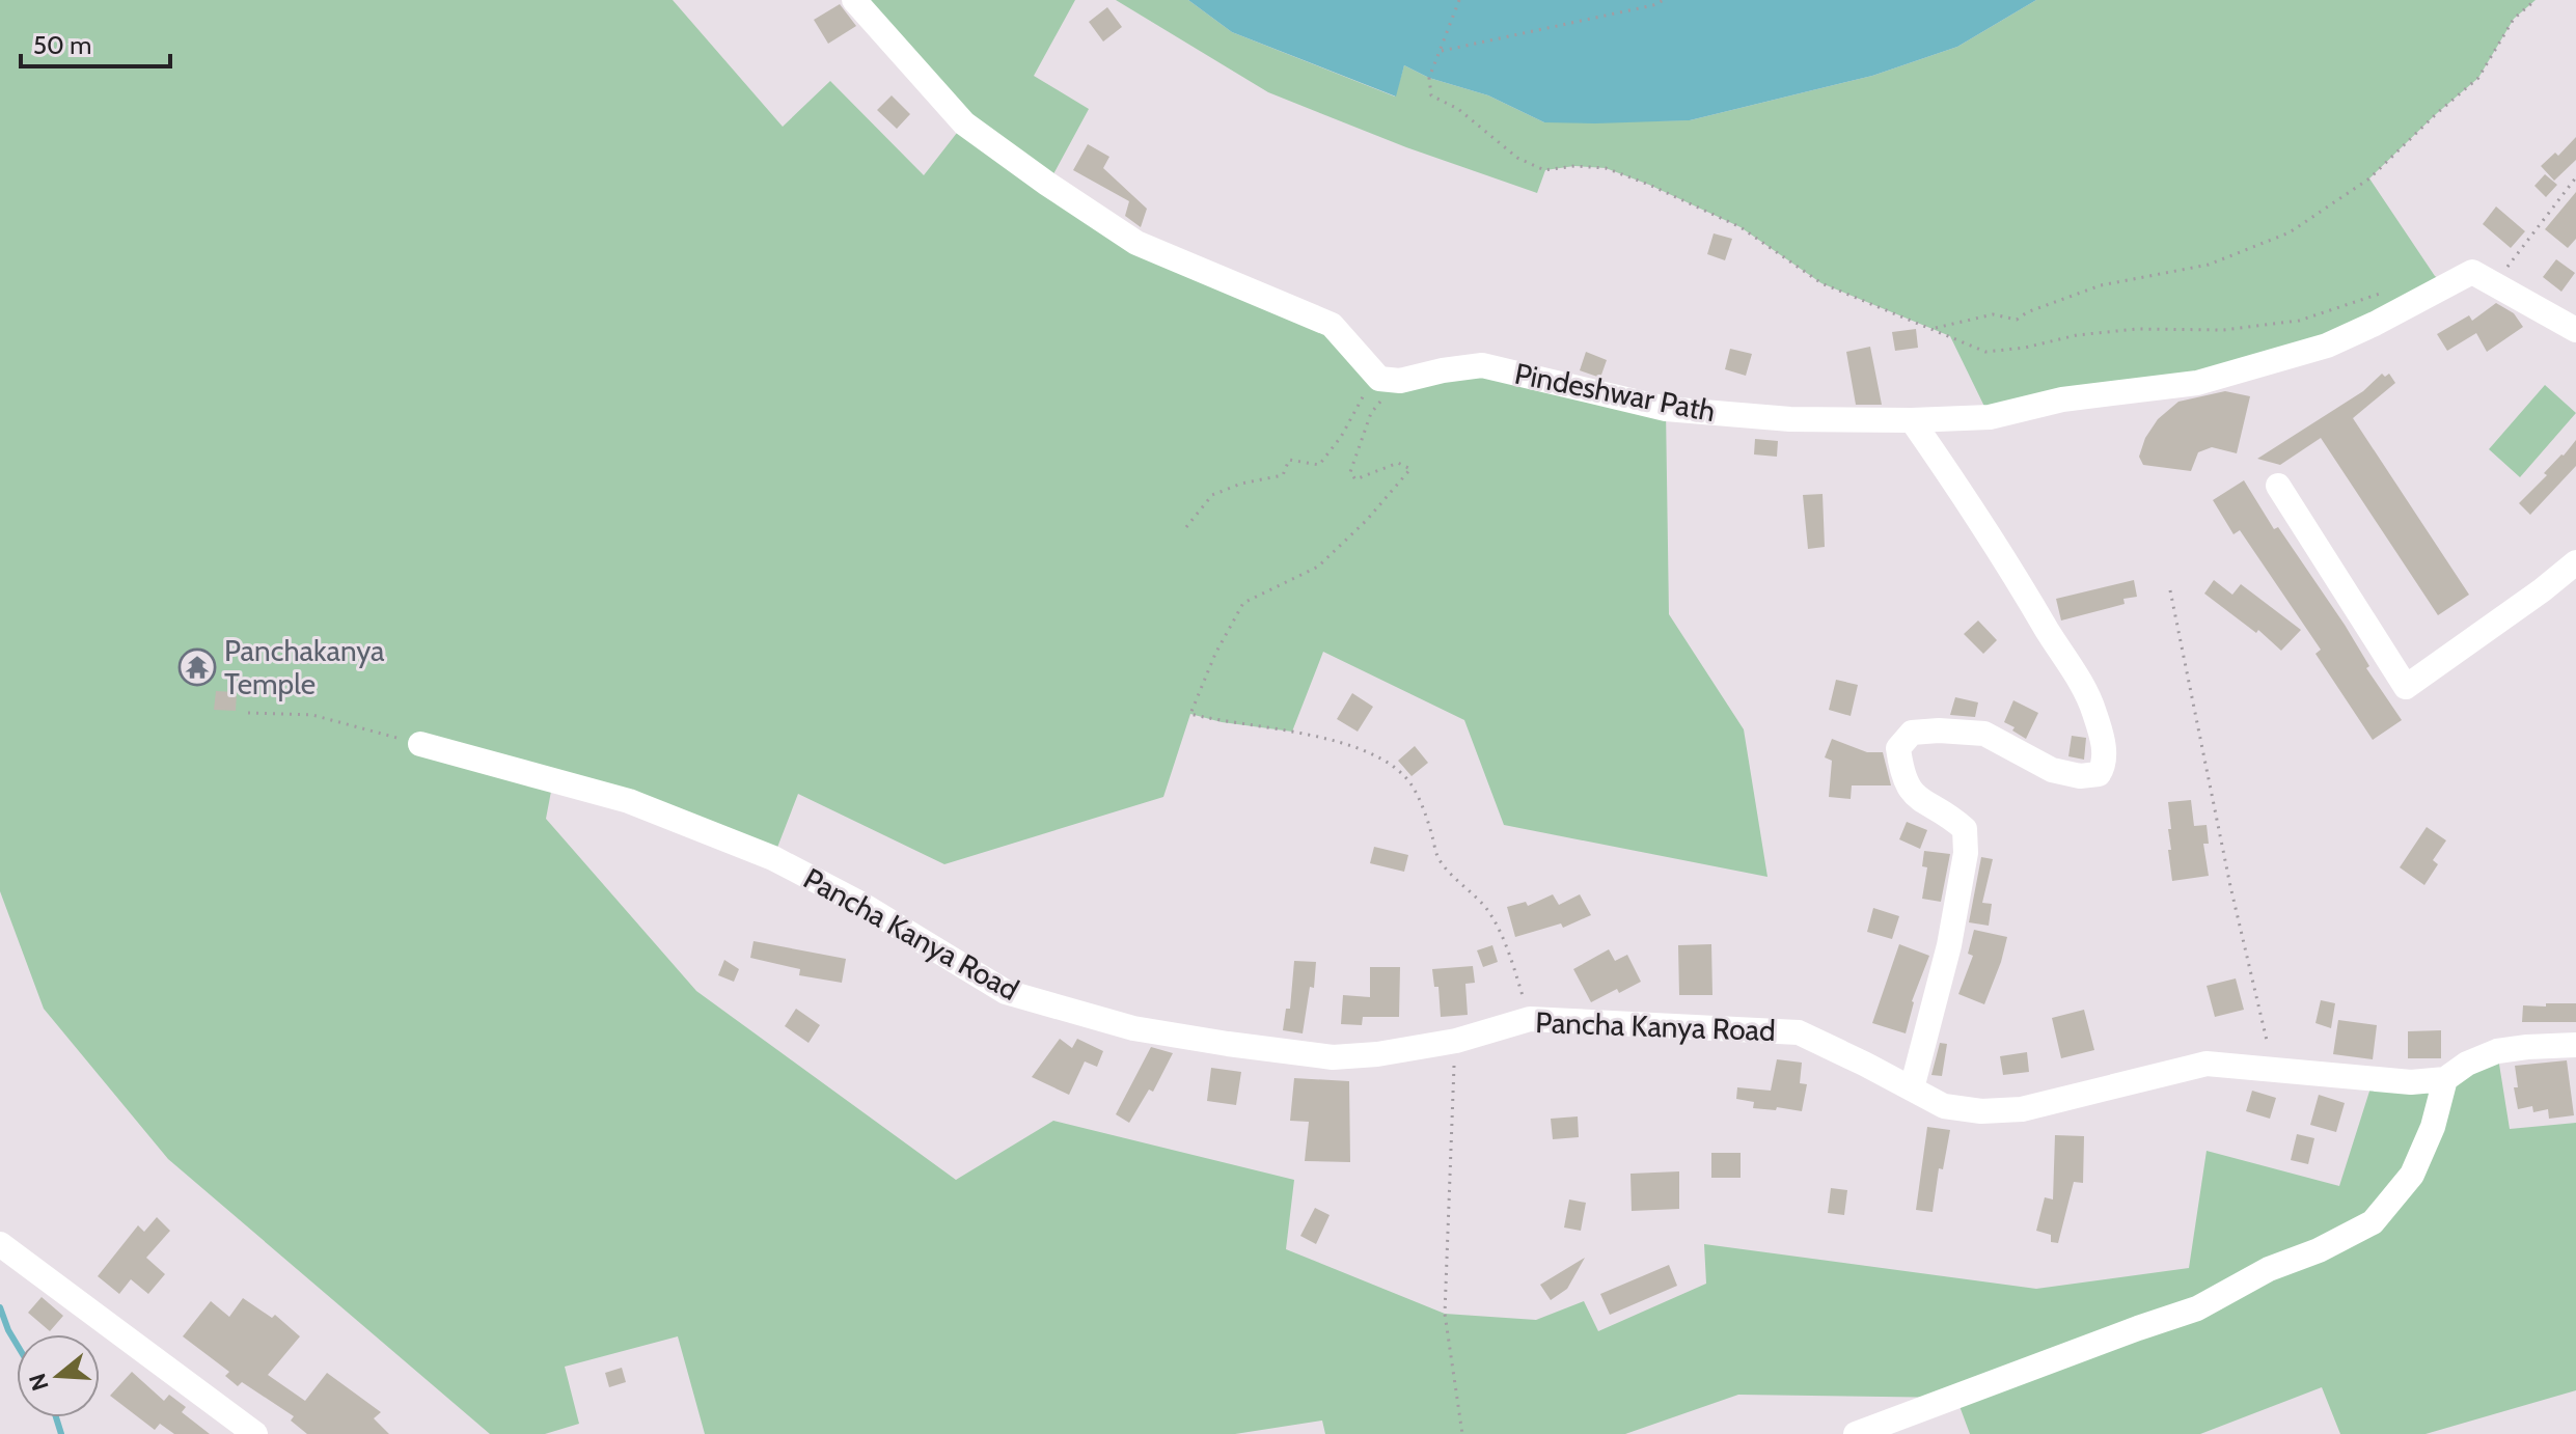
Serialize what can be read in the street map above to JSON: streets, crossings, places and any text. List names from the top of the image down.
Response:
{
  "streets": {
    "street": ["Pindeshwar Path", "Pancha Kanya Road"]
  },
  "places": {
    "temple": ["Panchakanya Temple"]
  },
  "scale_bar": "50 m",
  "north": "left"
}
